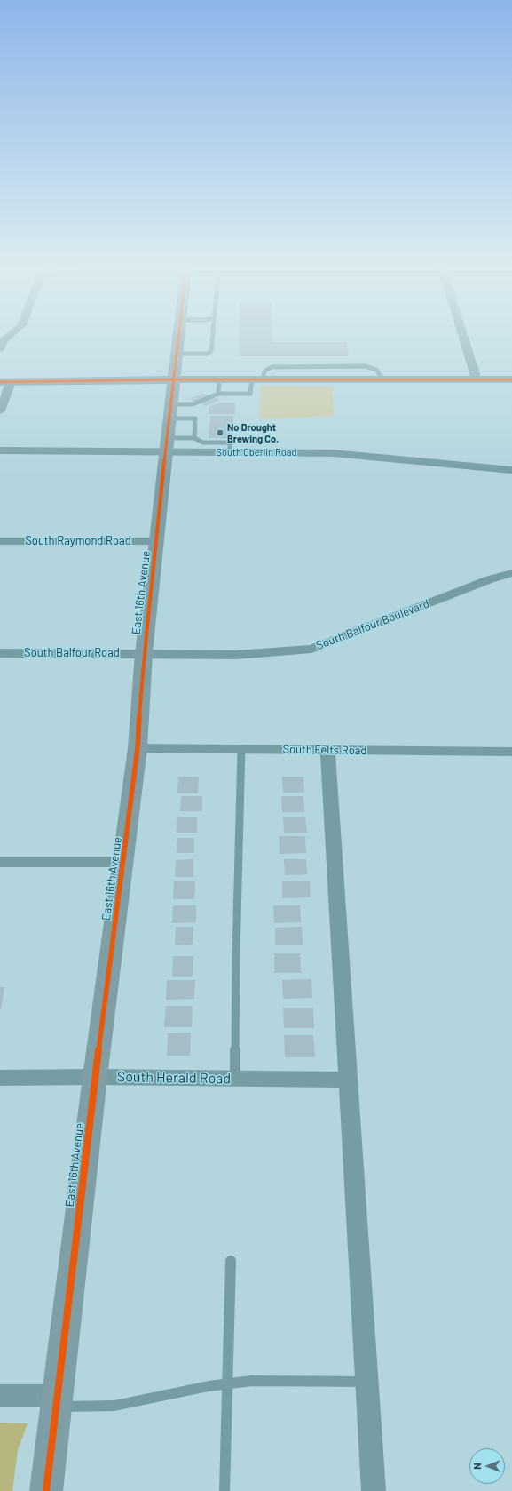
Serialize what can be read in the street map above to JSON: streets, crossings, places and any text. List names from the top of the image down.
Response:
{
  "streets": {
    "main road": ["East 16th Avenue"],
    "street": [
      "South Oberlin Road",
      "South Raymond Road",
      "South Balfour Boulevard",
      "South Balfour Road",
      "South Felts Road",
      "South Herald Road"
    ]
  },
  "crossings": [
    ["South Oberlin Road", "East 16th Avenue"],
    ["South Raymond Road", "East 16th Avenue"],
    ["East 16th Avenue", "South Balfour Boulevard"],
    ["East 16th Avenue", "South Balfour Road"],
    ["East 16th Avenue", "South Felts Road"],
    ["East 16th Avenue", "South Herald Road"],
    ["South Balfour Boulevard", "South Balfour Road"]
  ],
  "places": ["No Drought Brewing Co."],
  "north": "left"
}
